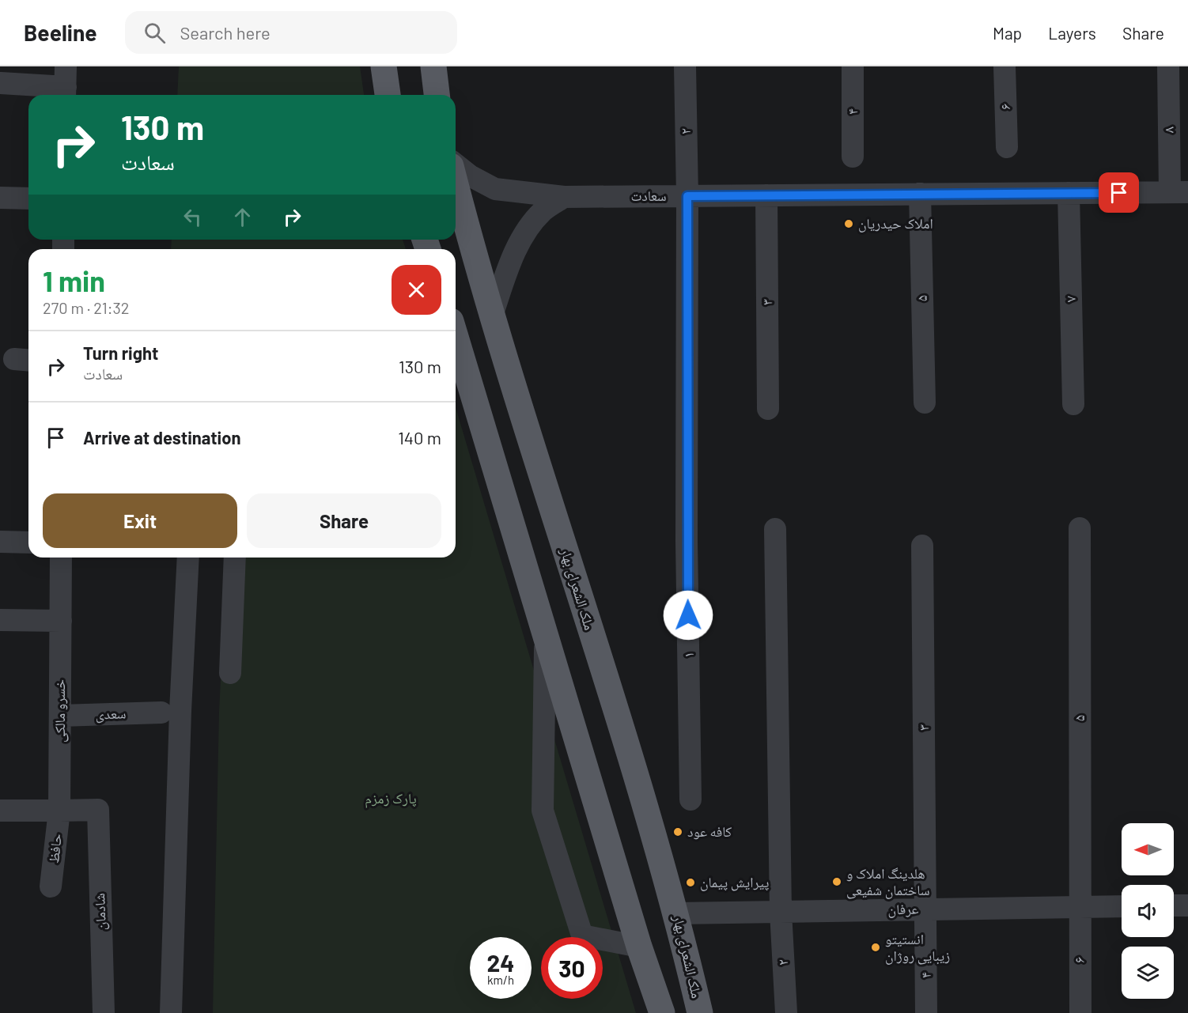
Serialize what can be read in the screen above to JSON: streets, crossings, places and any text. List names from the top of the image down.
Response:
{
  "streets": {
    "main road": ["ملک الشعرای بهار"],
    "street": [
      "۶",
      "۴",
      "۸",
      "۲",
      "سعادت",
      "۵",
      "۷",
      "۳",
      "۱",
      "خسرو مالکی",
      "سعدی",
      "حافظ",
      "عرفان",
      "شادمان"
    ]
  },
  "crossings": [
    ["۶", "۵"],
    ["۶", "عرفان"],
    ["۴", "۳"],
    ["۴", "عرفان"],
    ["۸", "سعادت"],
    ["۲", "سعادت"],
    ["۲", "۱"],
    ["۲", "عرفان"],
    ["سعادت", "۵"],
    ["سعادت", "۷"],
    ["سعادت", "۳"],
    ["سعادت", "۱"],
    ["۵", "عرفان"],
    ["۳", "عرفان"],
    ["ملک الشعرای بهار", "عرفان"],
    ["خسرو مالکی", "سعدی"],
    ["خسرو مالکی", "حافظ"],
    ["خسرو مالکی", "شادمان"],
    ["حافظ", "شادمان"]
  ],
  "parks": ["پارک زمزم"],
  "places": [
    "املاک حیدریان",
    "کافه عود",
    "هلدینگ املاک و ساختمان شفیعی",
    "پیرایش پیمان",
    "انستیتو زیبایی روژان"
  ],
  "north": "left",
  "page": {
    "header": "Beeline",
    "search": "Search here",
    "nav": ["Map", "Layers", "Share"],
    "turn": ["130 m", "سعادت"],
    "heading": ["1 min", "270 m · 21:32"],
    "list": [
      {
        "name": "Turn right",
        "note": "سعادت",
        "value": "130 m"
      },
      {
        "name": "Arrive at destination",
        "value": "140 m"
      }
    ],
    "buttons": ["Exit", "Share"],
    "speed": "24 km/h",
    "limit": "30"
  }
}
